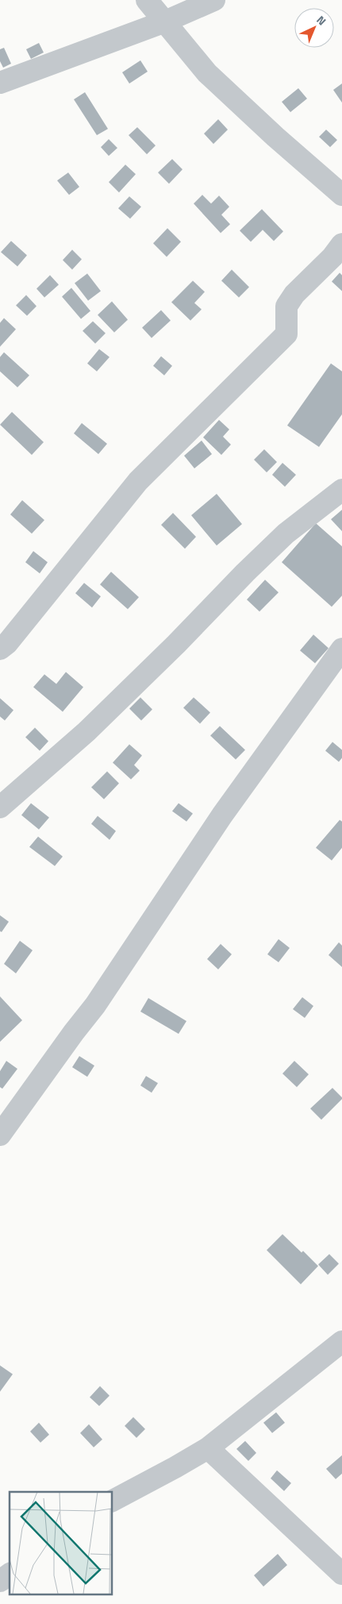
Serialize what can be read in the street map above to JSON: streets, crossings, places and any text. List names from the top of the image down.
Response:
{
  "north": "top right"
}
